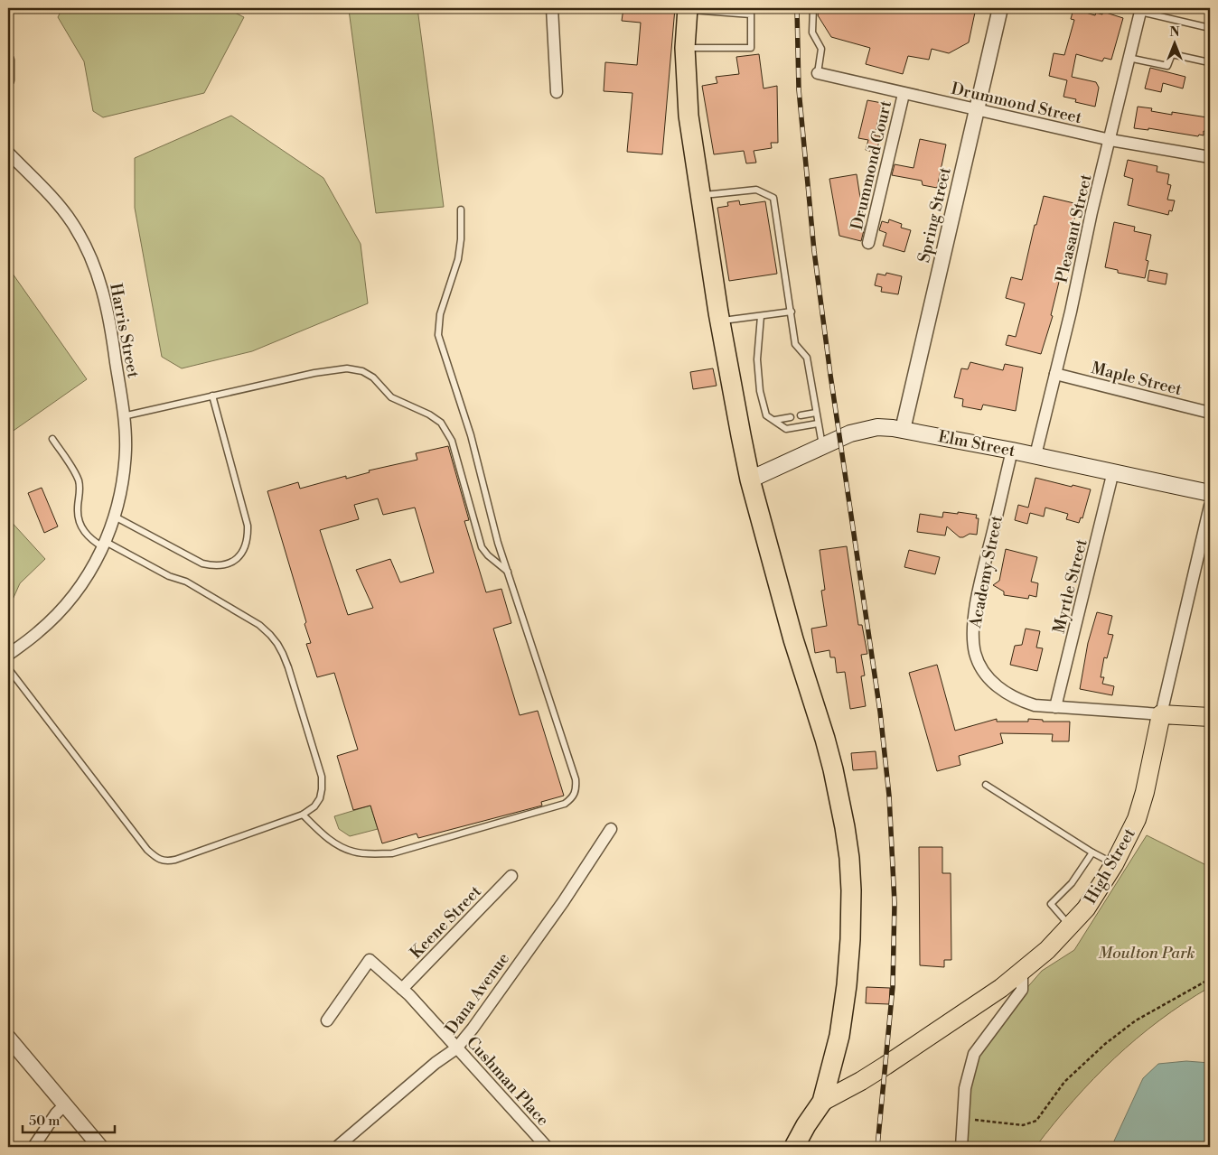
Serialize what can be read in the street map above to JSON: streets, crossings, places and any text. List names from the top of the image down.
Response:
{
  "streets": {
    "main road": ["Elm Street", "Academy Street", "High Street"],
    "street": [
      "Drummond Street",
      "Drummond Court",
      "Spring Street",
      "Pleasant Street",
      "Harris Street",
      "Maple Street",
      "Myrtle Street",
      "Keene Street",
      "Dana Avenue",
      "Cushman Place"
    ]
  },
  "crossings": [
    ["Drummond Street", "Drummond Court"],
    ["Drummond Street", "Spring Street"],
    ["Drummond Street", "Pleasant Street"],
    ["Spring Street", "Elm Street"],
    ["Pleasant Street", "Maple Street"],
    ["Pleasant Street", "Elm Street"],
    ["Elm Street", "Academy Street"],
    ["Elm Street", "Myrtle Street"],
    ["Academy Street", "Myrtle Street"],
    ["Academy Street", "High Street"],
    ["Keene Street", "Cushman Place"],
    ["Dana Avenue", "Cushman Place"]
  ],
  "parks": ["Moulton Park"],
  "scale_bar": "50 m",
  "north": "top"
}
